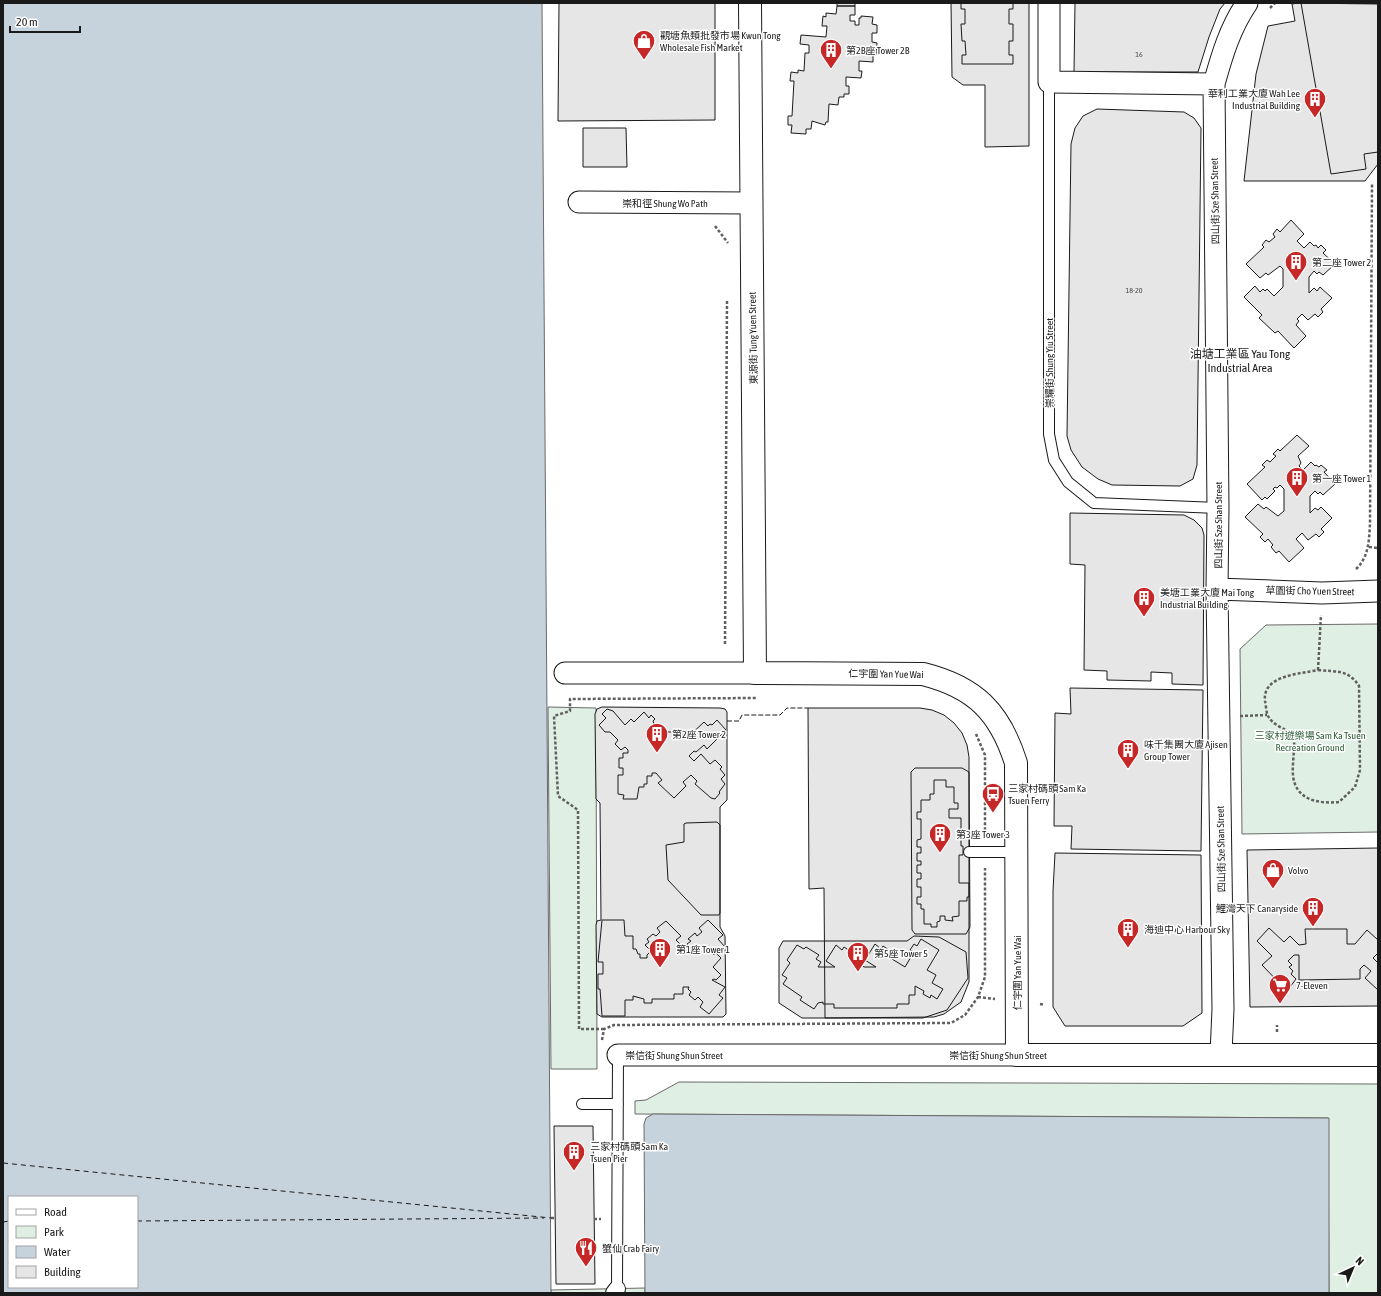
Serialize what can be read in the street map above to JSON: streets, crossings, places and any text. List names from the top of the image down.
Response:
{
  "streets": {
    "street": [
      "四山街 Sze Shan Street",
      "崇和徑 Shung Wo Path",
      "東源街 Tung Yuen Street",
      "崇耀街 Shung Yiu Street",
      "草園街 Cho Yuen Street",
      "仁宇圍 Yan Yue Wai",
      "崇信街 Shung Shun Street"
    ]
  },
  "crossings": [
    ["四山街 Sze Shan Street", "崇耀街 Shung Yiu Street"],
    ["四山街 Sze Shan Street", "草園街 Cho Yuen Street"],
    ["四山街 Sze Shan Street", "崇信街 Shung Shun Street"],
    ["崇和徑 Shung Wo Path", "東源街 Tung Yuen Street"],
    ["東源街 Tung Yuen Street", "仁宇圍 Yan Yue Wai"],
    ["仁宇圍 Yan Yue Wai", "崇信街 Shung Shun Street"]
  ],
  "districts": ["油塘工業區 Yau Tong Industrial Area"],
  "parks": ["三家村遊樂場 Sam Ka Tsuen Recreation Ground"],
  "places": {
    "shop": ["觀塘魚類批發市場 Kwun Tong Wholesale Fish Market", "Volvo"],
    "building": [
      "第2B座 Tower 2B",
      "華利工業大廈 Wah Lee Industrial Building",
      "第二座 Tower 2",
      "第一座 Tower 1",
      "美塘工業大廈 Mai Tong Industrial Building",
      "第2座 Tower 2",
      "味千集團大廈 Ajisen Group Tower",
      "第3座 Tower 3",
      "鯉灣天下 Canaryside",
      "海迪中心 Harbour Sky",
      "第1座 Tower 1",
      "第5座 Tower 5",
      "三家村碼頭 Sam Ka Tsuen Pier"
    ],
    "bus stop": ["三家村碼頭 Sam Ka Tsuen Ferry"],
    "supermarket": ["7-Eleven"],
    "restaurant": ["蟹仙 Crab Fairy"]
  },
  "house_numbers": ["16", "18-20"],
  "legend": [
    "Road",
    "Park",
    "Water",
    "Building"
  ],
  "scale_bar": "20 m",
  "north": "top right"
}
